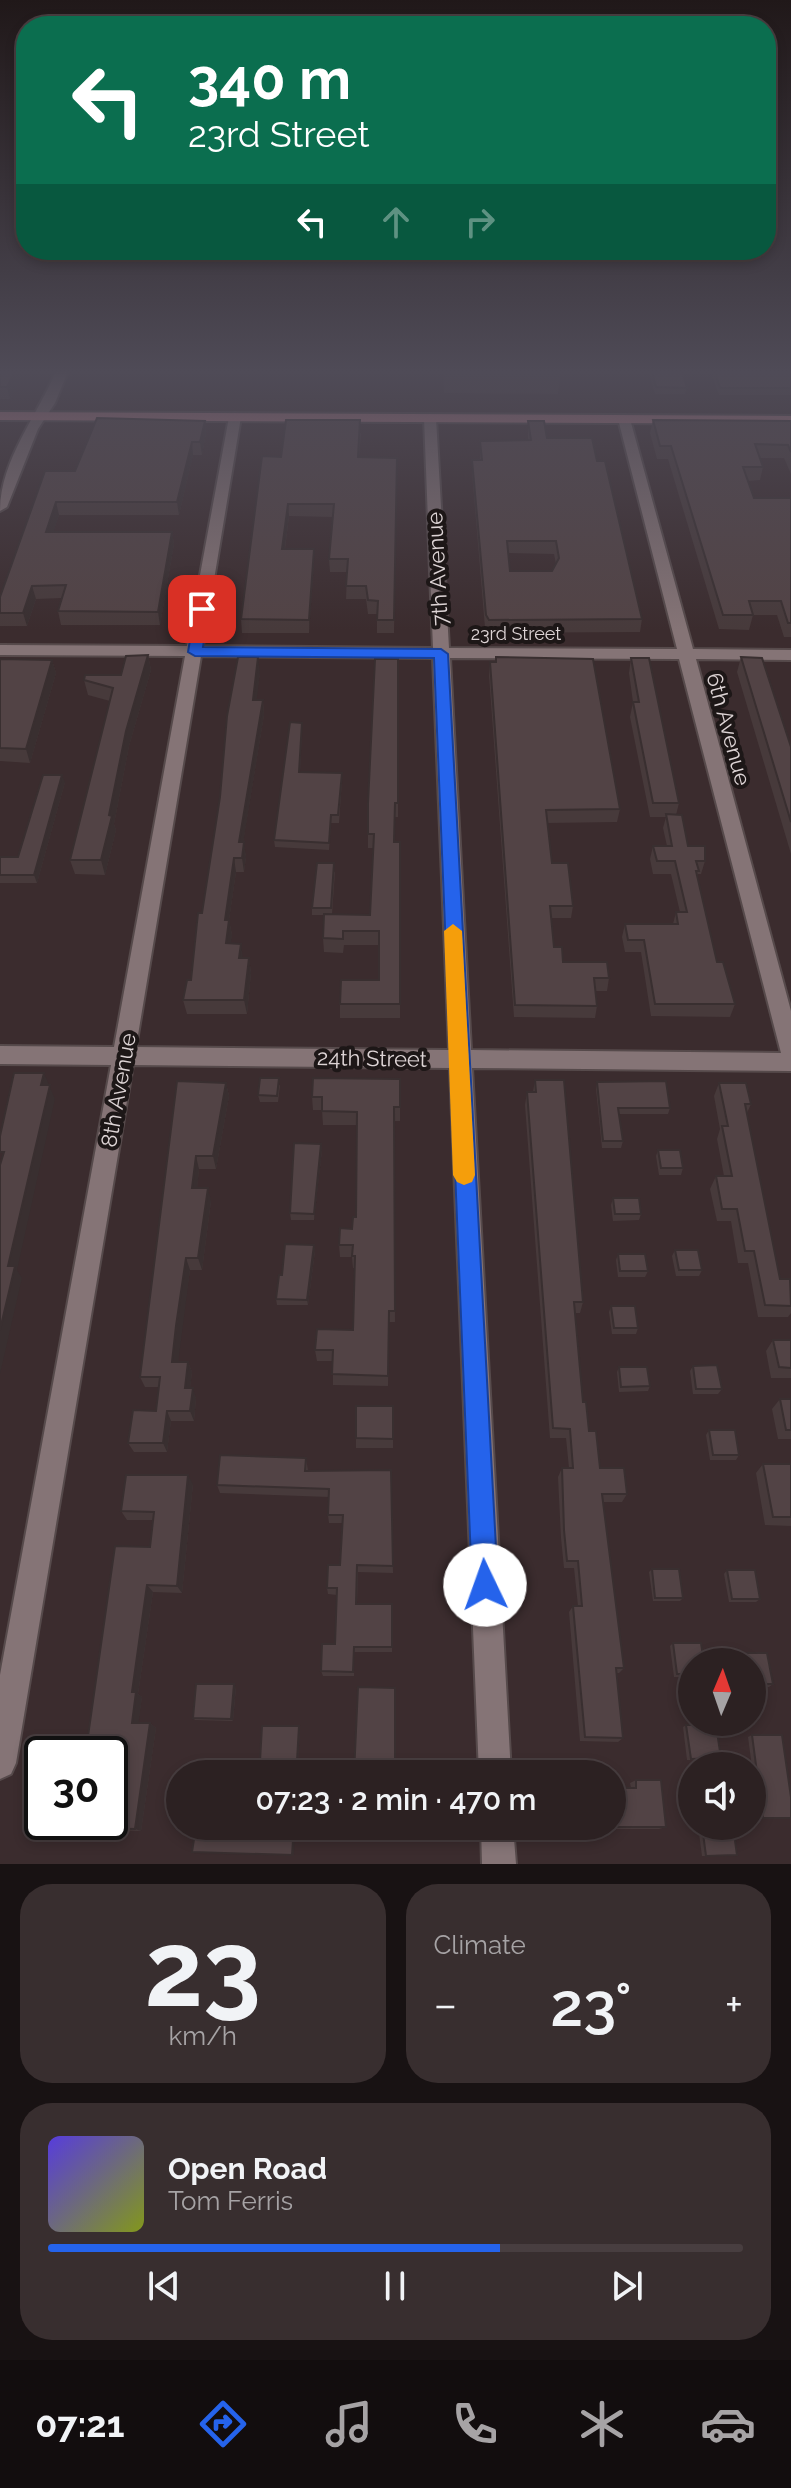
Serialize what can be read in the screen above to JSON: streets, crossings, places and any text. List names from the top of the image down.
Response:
{
  "streets": {
    "street": [
      "7th Avenue",
      "23rd Street",
      "6th Avenue",
      "24th Street",
      "8th Avenue"
    ]
  },
  "crossings": [
    ["7th Avenue", "23rd Street"],
    ["7th Avenue", "24th Street"],
    ["23rd Street", "6th Avenue"],
    ["23rd Street", "8th Avenue"],
    ["24th Street", "8th Avenue"]
  ],
  "north": "top",
  "page": {
    "turn": ["340 m", "23rd Street"],
    "limit": "30",
    "trip": "07:23 · 2 min · 470 m",
    "tile": [
      ["23", "km/h"],
      "Climate"
    ],
    "heat": ["−", "23°", "+"],
    "song": ["Open Road", "Tom Ferris"],
    "tabs": "07:21"
  }
}
